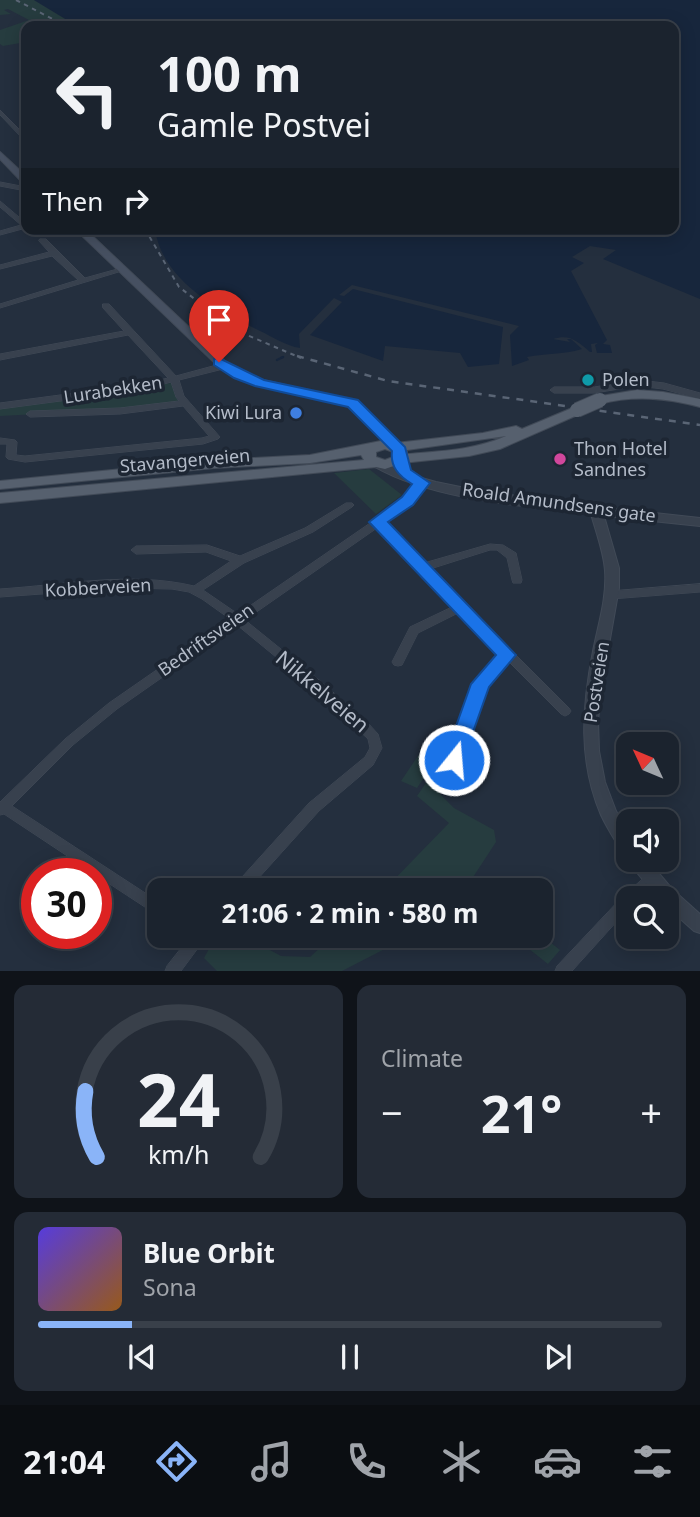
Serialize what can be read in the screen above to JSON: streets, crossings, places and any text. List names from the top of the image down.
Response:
{
  "streets": {
    "main road": ["Stavangerveien"],
    "street": [
      "Lurabekken",
      "Roald Amundsens gate",
      "Kobberveien",
      "Bedriftsveien",
      "Postveien",
      "Nikkelveien"
    ]
  },
  "crossings": [
    ["Stavangerveien", "Roald Amundsens gate"],
    ["Roald Amundsens gate", "Bedriftsveien"],
    ["Roald Amundsens gate", "Postveien"],
    ["Bedriftsveien", "Nikkelveien"]
  ],
  "places": ["Polen", "Kiwi Lura", "Thon Hotel Sandnes"],
  "north": "top left",
  "page": {
    "turn": ["100 m", "Gamle Postvei"],
    "then": "Then",
    "limit": "30",
    "trip": "21:06 · 2 min · 580 m",
    "tile": "Climate",
    "heat": ["−", "21°", "+"],
    "song": ["Blue Orbit", "Sona"],
    "tabs": "21:04",
    "gauge": ["24", "km/h"]
  }
}
